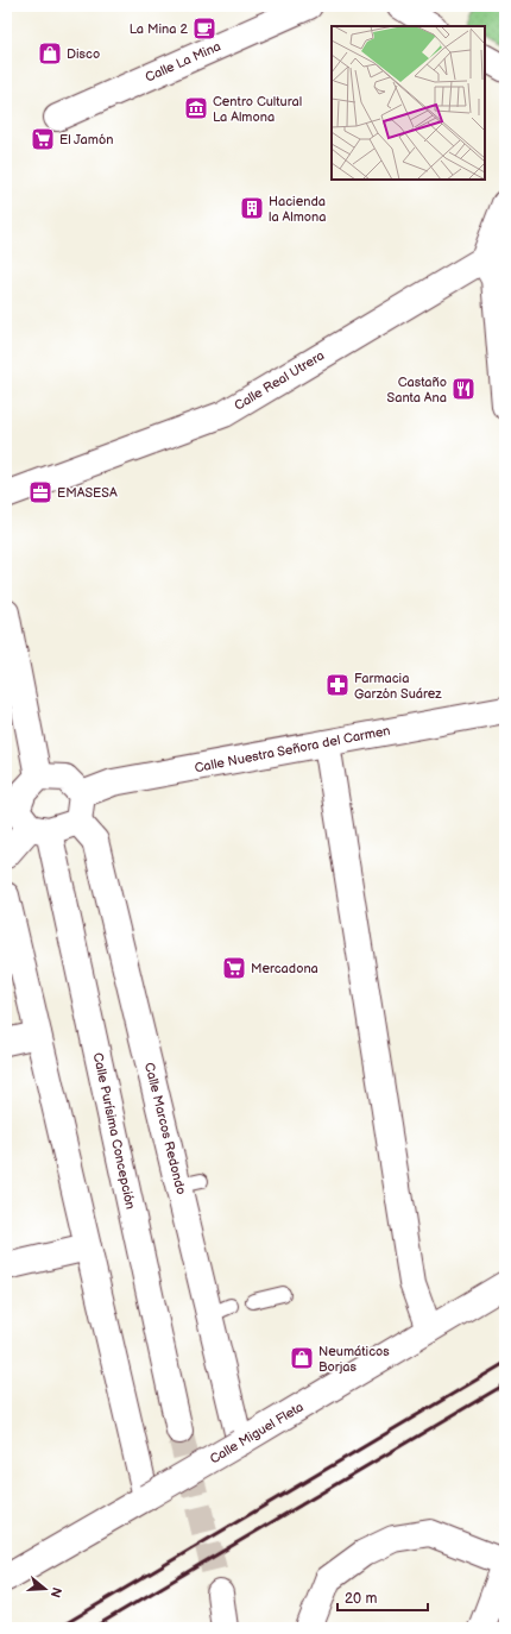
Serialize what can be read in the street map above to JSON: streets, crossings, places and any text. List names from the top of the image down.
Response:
{
  "streets": {
    "street": [
      "Calle La Mina",
      "Calle Real Utrera",
      "Calle Nuestra Señora del Carmen",
      "Calle Marcos Redondo",
      "Calle Purísima Concepción",
      "Calle Miguel Fleta"
    ]
  },
  "crossings": [
    ["Calle Marcos Redondo", "Calle Miguel Fleta"]
  ],
  "places": {
    "cafe": ["La Mina 2"],
    "shop": ["Disco", "Neumáticos Borjas"],
    "museum": ["Centro Cultural La Almona"],
    "supermarket": ["El Jamón", "Mercadona"],
    "building": ["Hacienda la Almona"],
    "restaurant": ["Castaño Santa Ana"],
    "office": ["EMASESA"],
    "pharmacy": ["Farmacia Garzón Suárez"]
  },
  "scale_bar": "20 m",
  "north": "right"
}
